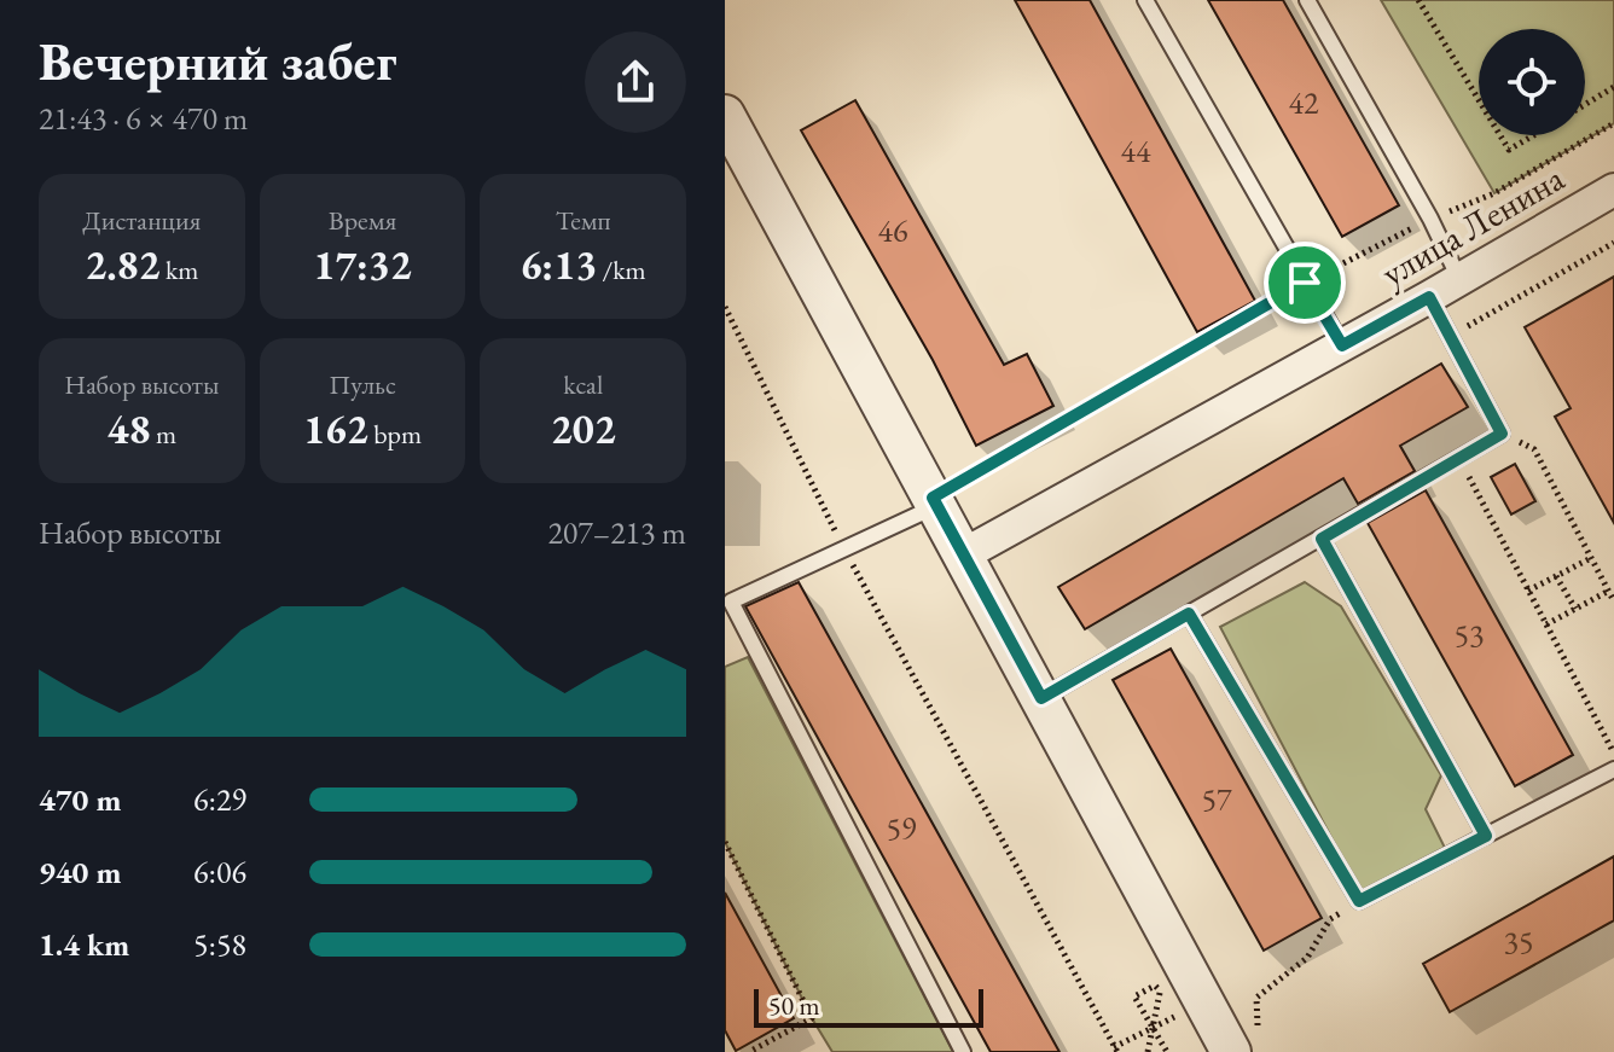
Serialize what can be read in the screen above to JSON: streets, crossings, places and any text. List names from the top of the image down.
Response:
{
  "streets": {
    "street": ["улица Ленина"]
  },
  "house_numbers": [
    "42",
    "44",
    "46",
    "53",
    "57",
    "59",
    "35"
  ],
  "scale_bar": "50 m",
  "page": {
    "heading": ["Вечерний забег", "21:43 · 6 × 470 m"],
    "stats": [
      ["Дистанция", "2.82 km"],
      ["Время", "17:32"],
      ["Темп", "6:13 /km"],
      ["Набор высоты", "48 m"],
      ["Пульс", "162 bpm"],
      ["kcal", "202"]
    ],
    "chart": ["Набор высоты", "207–213 m"],
    "list": [
      {
        "name": "470 m",
        "note": "6:29"
      },
      {
        "name": "940 m",
        "note": "6:06"
      },
      {
        "name": "1.4 km",
        "note": "5:58"
      }
    ],
    "scale": "50 m"
  }
}
